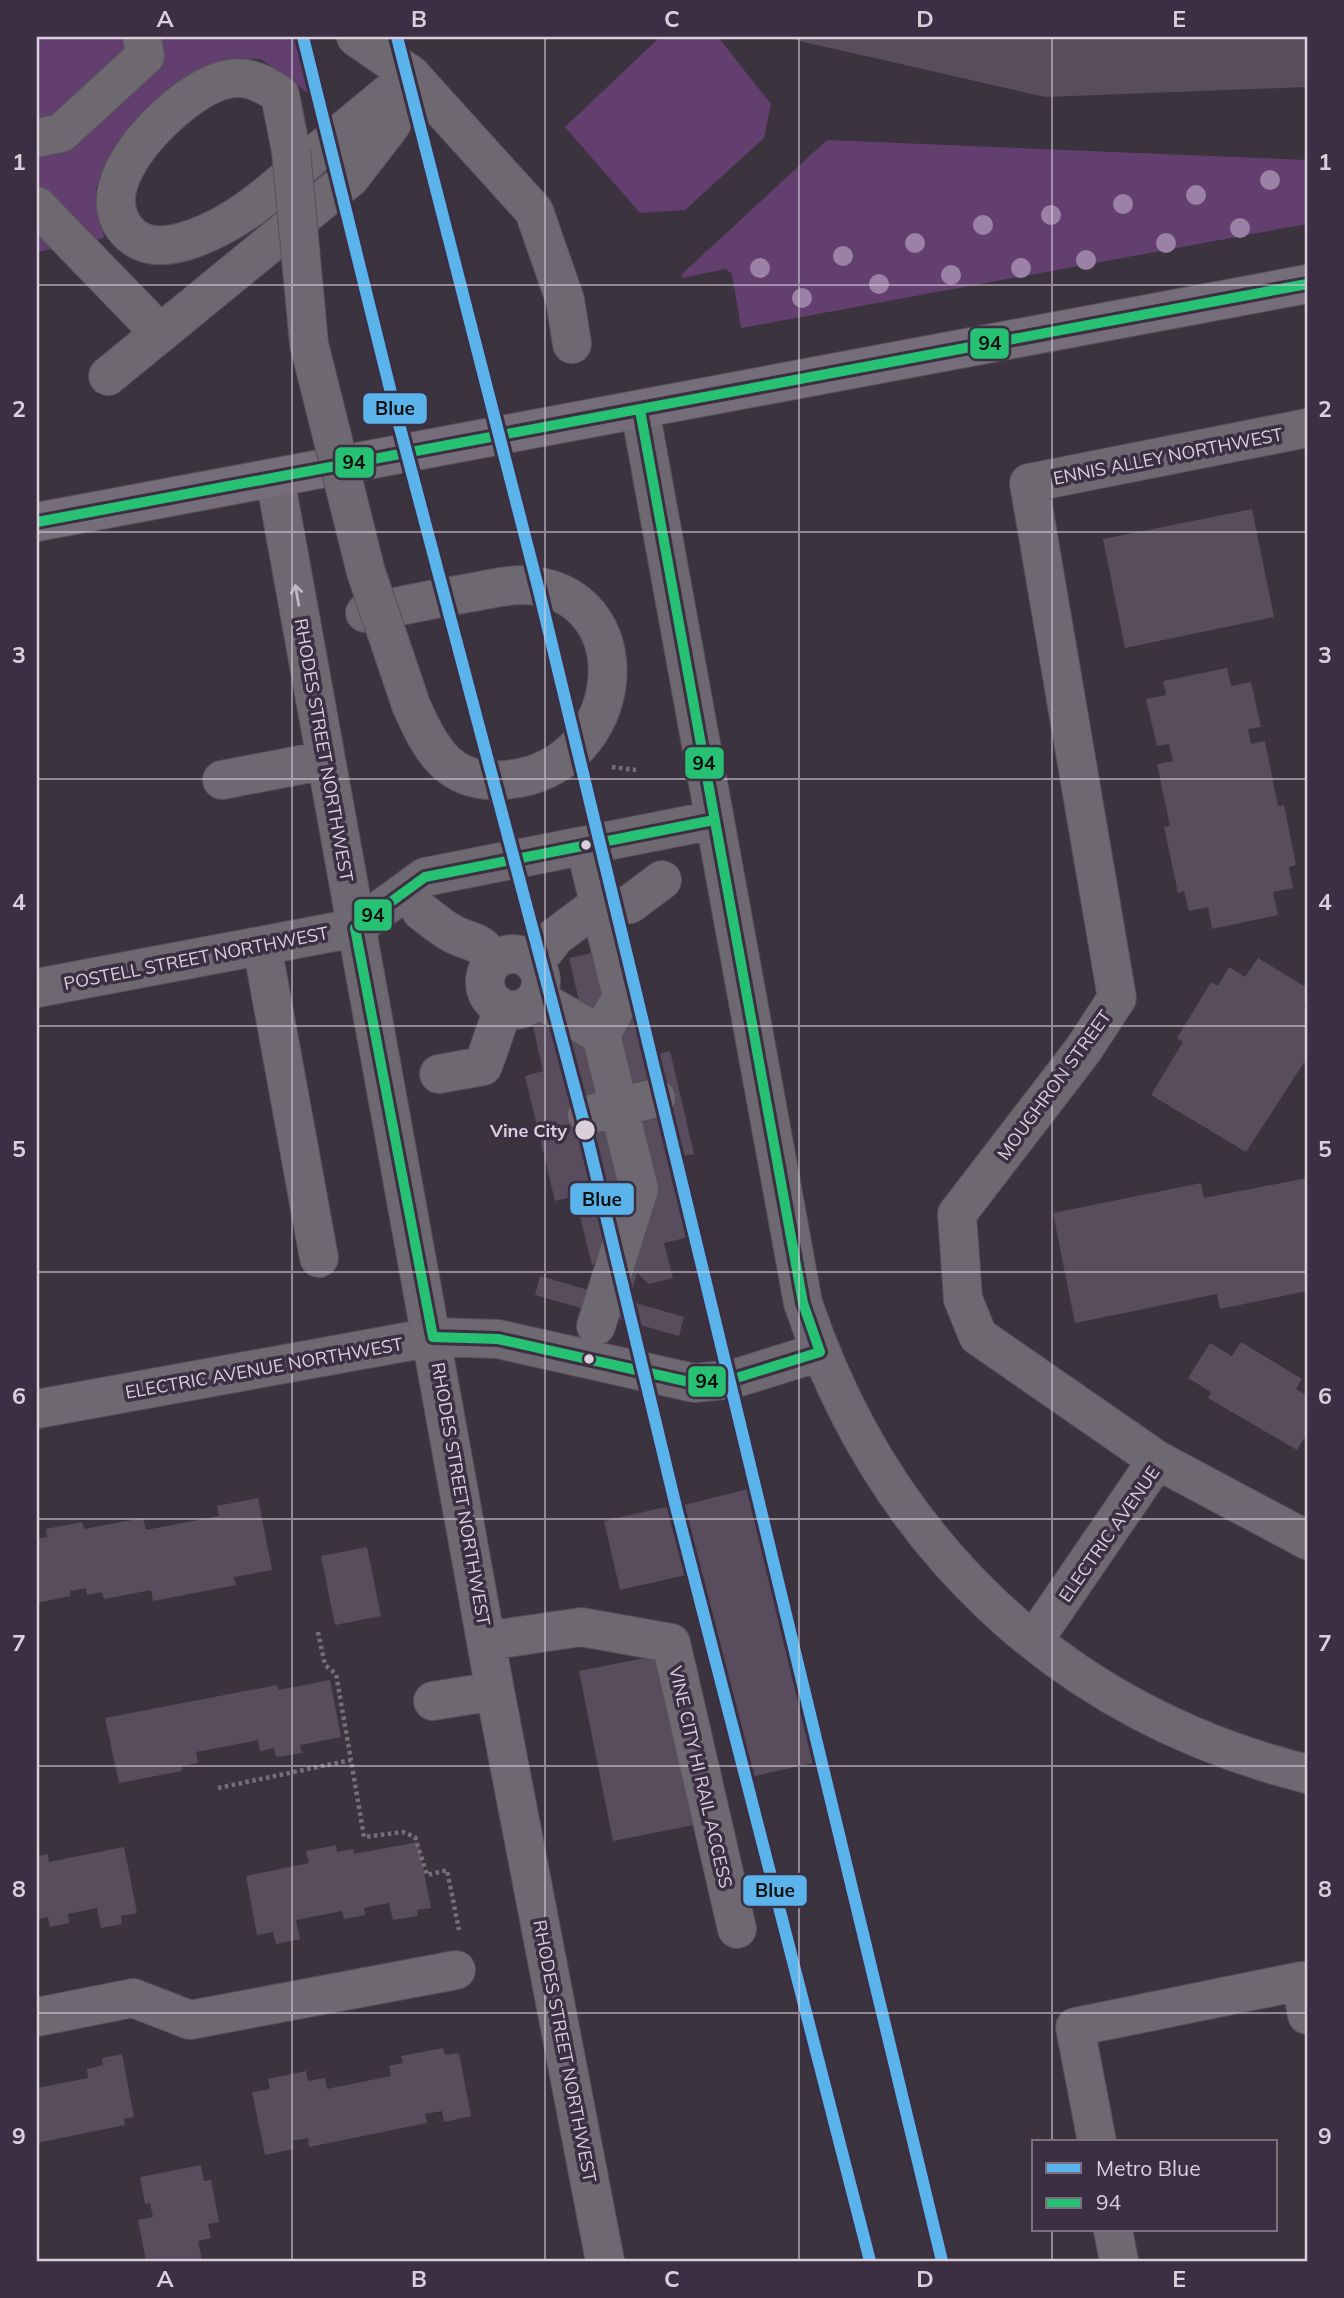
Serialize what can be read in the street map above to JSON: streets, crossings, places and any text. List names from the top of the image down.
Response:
{
  "streets": {
    "street": [
      "ENNIS ALLEY NORTHWEST",
      "RHODES STREET NORTHWEST",
      "POSTELL STREET NORTHWEST",
      "MOUGHRON STREET",
      "ELECTRIC AVENUE NORTHWEST",
      "ELECTRIC AVENUE",
      "VINE CITY HI RAIL ACCESS"
    ]
  },
  "crossings": [
    ["ENNIS ALLEY NORTHWEST", "MOUGHRON STREET"],
    ["RHODES STREET NORTHWEST", "POSTELL STREET NORTHWEST"],
    ["RHODES STREET NORTHWEST", "ELECTRIC AVENUE NORTHWEST"],
    ["RHODES STREET NORTHWEST", "VINE CITY HI RAIL ACCESS"],
    ["MOUGHRON STREET", "ELECTRIC AVENUE"]
  ],
  "places": ["Vine City"],
  "lines": ["metro line Blue", "transit line 94"],
  "legend": ["Metro Blue", "94"],
  "grid": {
    "columns": [
      "A",
      "B",
      "C",
      "D",
      "E"
    ],
    "rows": [
      "1",
      "2",
      "3",
      "4",
      "5",
      "6",
      "7",
      "8",
      "9"
    ]
  }
}
